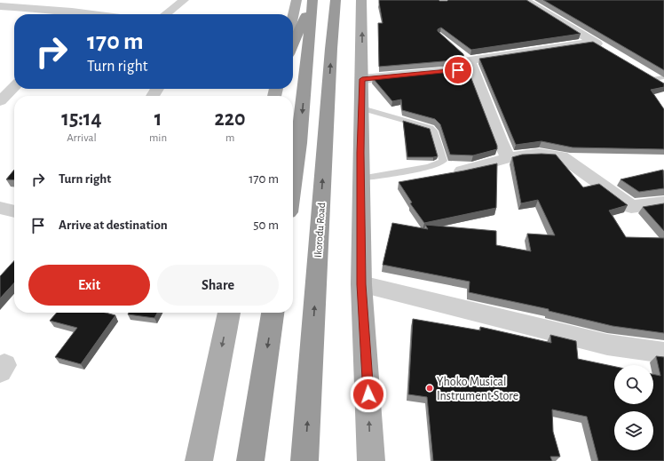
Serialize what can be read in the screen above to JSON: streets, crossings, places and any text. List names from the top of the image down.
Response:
{
  "streets": {
    "highway": ["Ikorodu Road"]
  },
  "places": ["Yhoko Musical Instrument Store"],
  "page": {
    "turn": ["170 m", "Turn right"],
    "eta": [
      "15:14",
      "Arrival",
      "1",
      "min",
      "220",
      "m"
    ],
    "list": [
      {
        "name": "Turn right",
        "value": "170 m"
      },
      {
        "name": "Arrive at destination",
        "value": "50 m"
      }
    ],
    "buttons": ["Exit", "Share"]
  }
}
